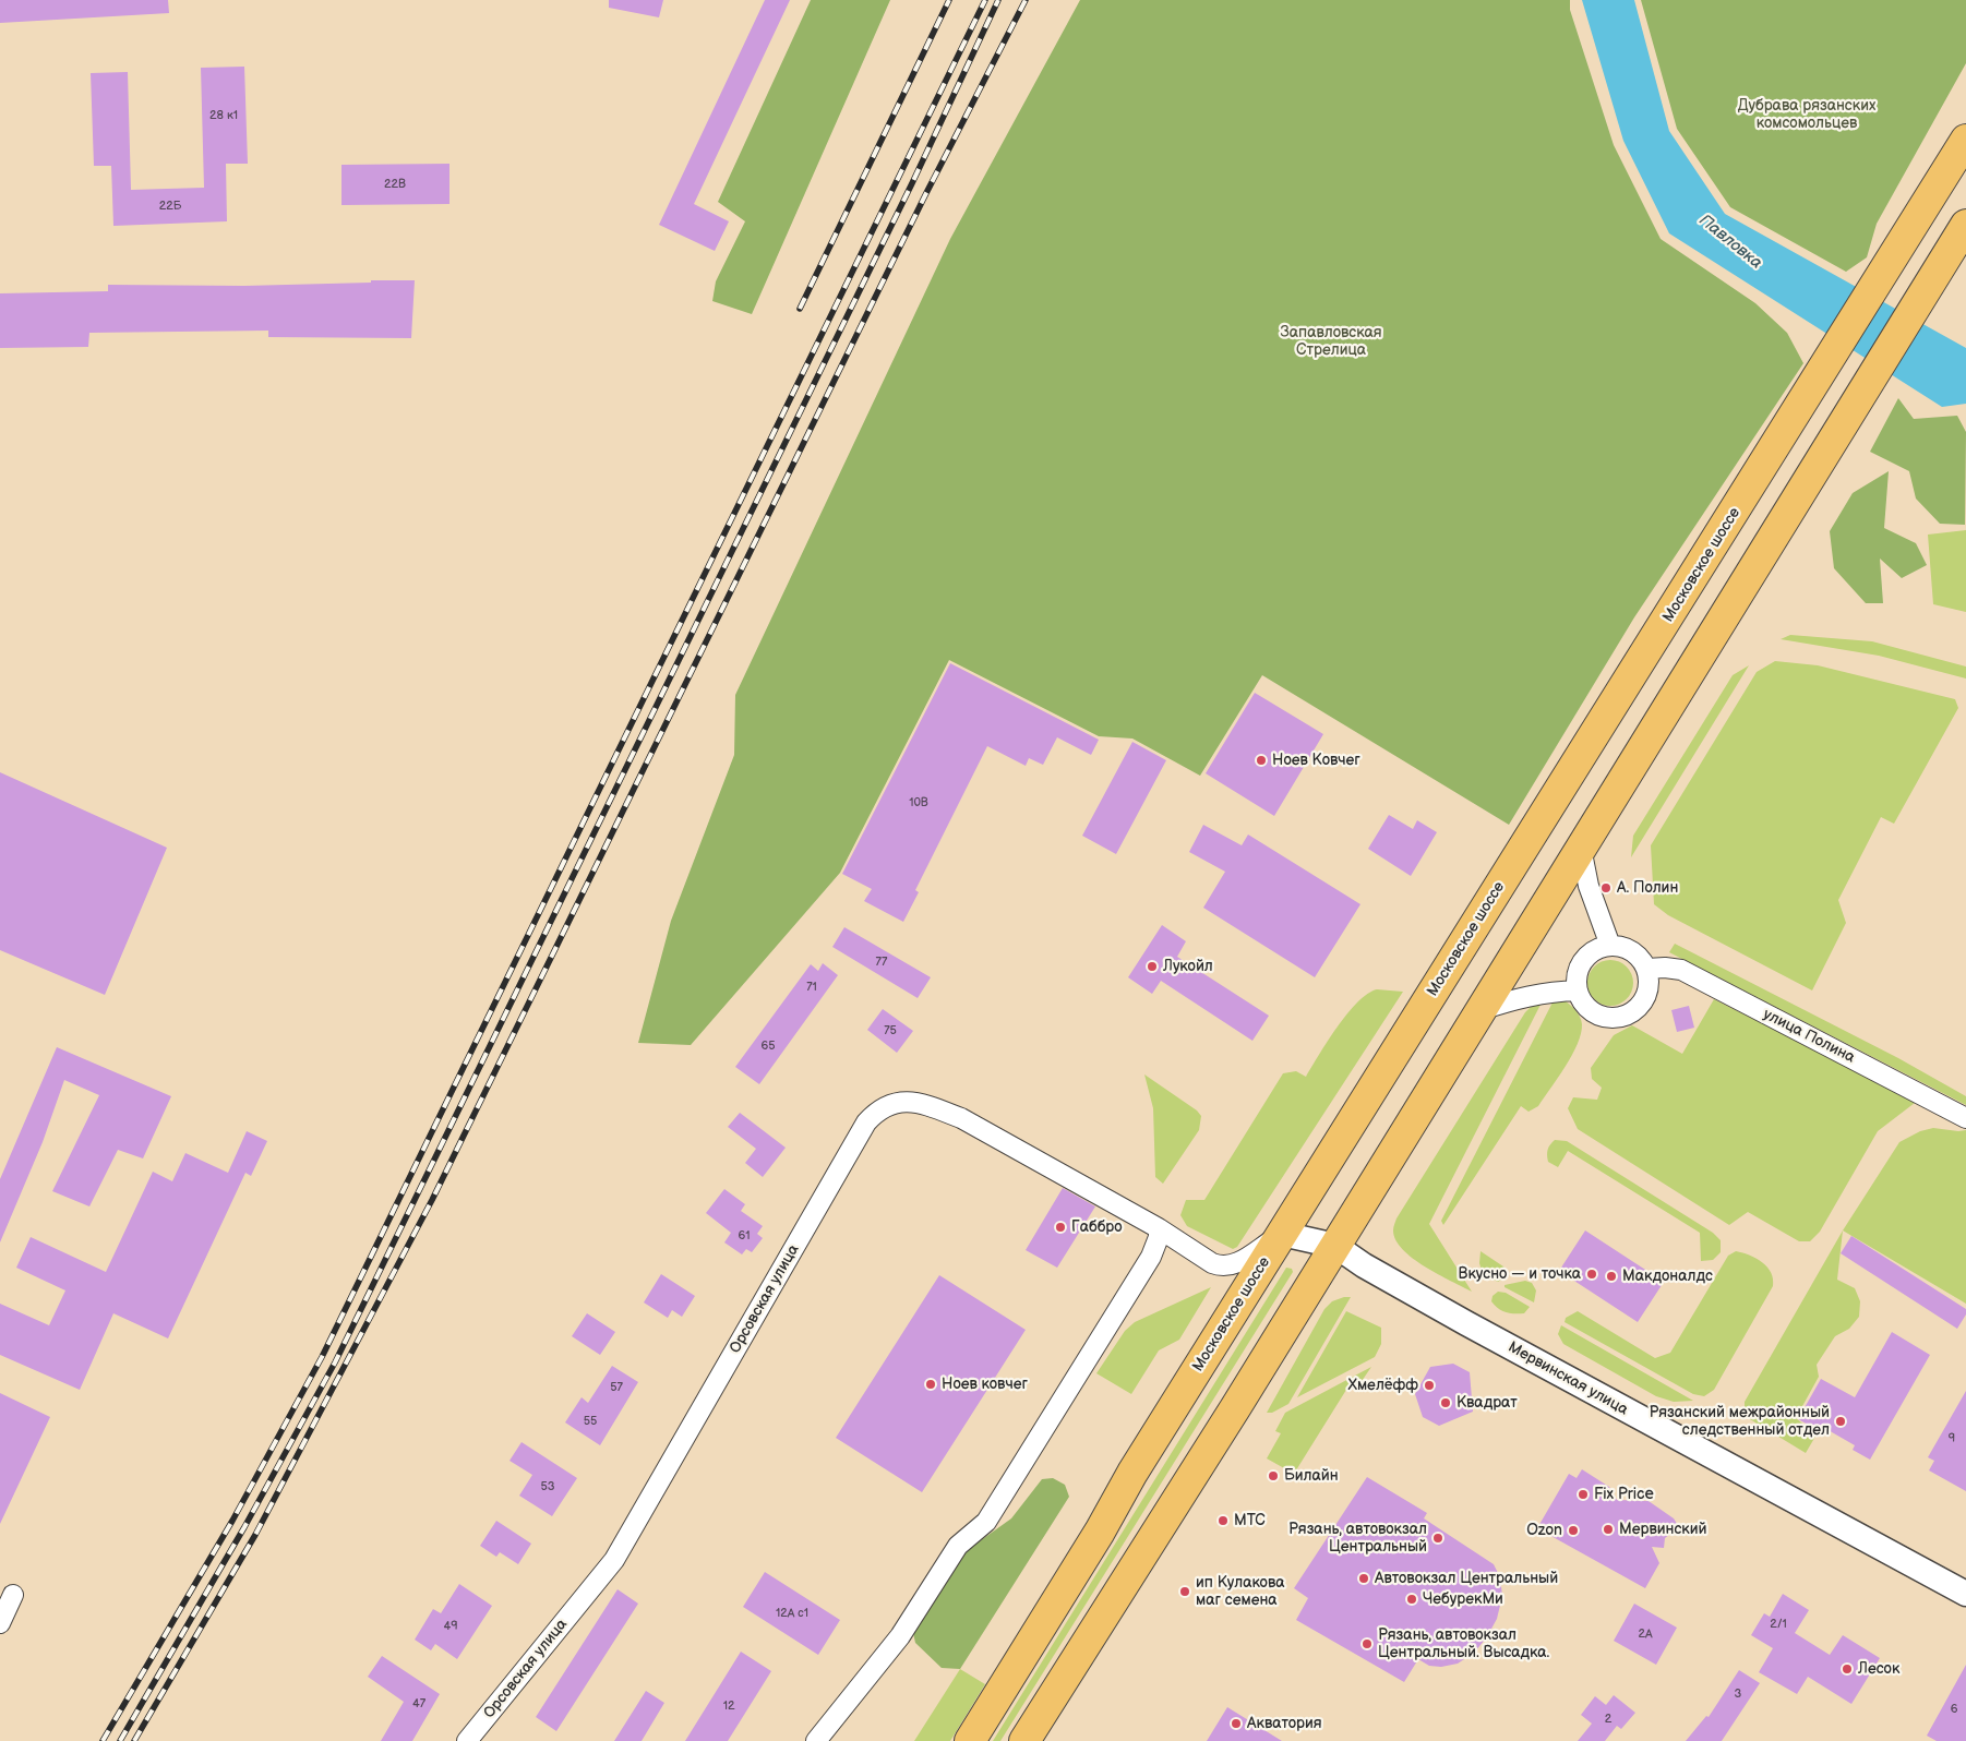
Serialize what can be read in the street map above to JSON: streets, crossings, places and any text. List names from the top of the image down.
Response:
{
  "streets": {
    "main road": ["Московское шоссе"],
    "street": ["улица Полина", "Орсовская улица", "Мервинская улица"]
  },
  "crossings": [
    ["Московское шоссе", "Орсовская улица"],
    ["Московское шоссе", "Мервинская улица"],
    ["Орсовская улица", "Мервинская улица"]
  ],
  "water": ["Павловка"],
  "parks": ["Дубрава рязанских комсомольцев", "Запавловская Стрелица"],
  "places": [
    "Ноев Ковчег",
    "А. Полин",
    "Лукойл",
    "Габбро",
    "Вкусно — и точка",
    "Макдоналдс",
    "Ноев ковчег",
    "Хмелёфф",
    "Квадрат",
    "Рязанский межрайонный следственный отдел",
    "Билайн",
    "Fix Price",
    "МТС",
    "Мервинский",
    "Ozon",
    "Рязань, автовокзал Центральный",
    "Автовокзал Центральный",
    "ип Кулакова маг семена",
    "ЧебурекМи",
    "Рязань, автовокзал Центральный. Высадка.",
    "Лесок",
    "Акватория"
  ],
  "house_numbers": [
    "28 к1",
    "22В",
    "22Б",
    "10В",
    "77",
    "71",
    "75",
    "65",
    "61",
    "57",
    "55",
    "9",
    "53",
    "12А с1",
    "2/1",
    "49",
    "2А",
    "3",
    "47",
    "12",
    "6",
    "2"
  ]
}
